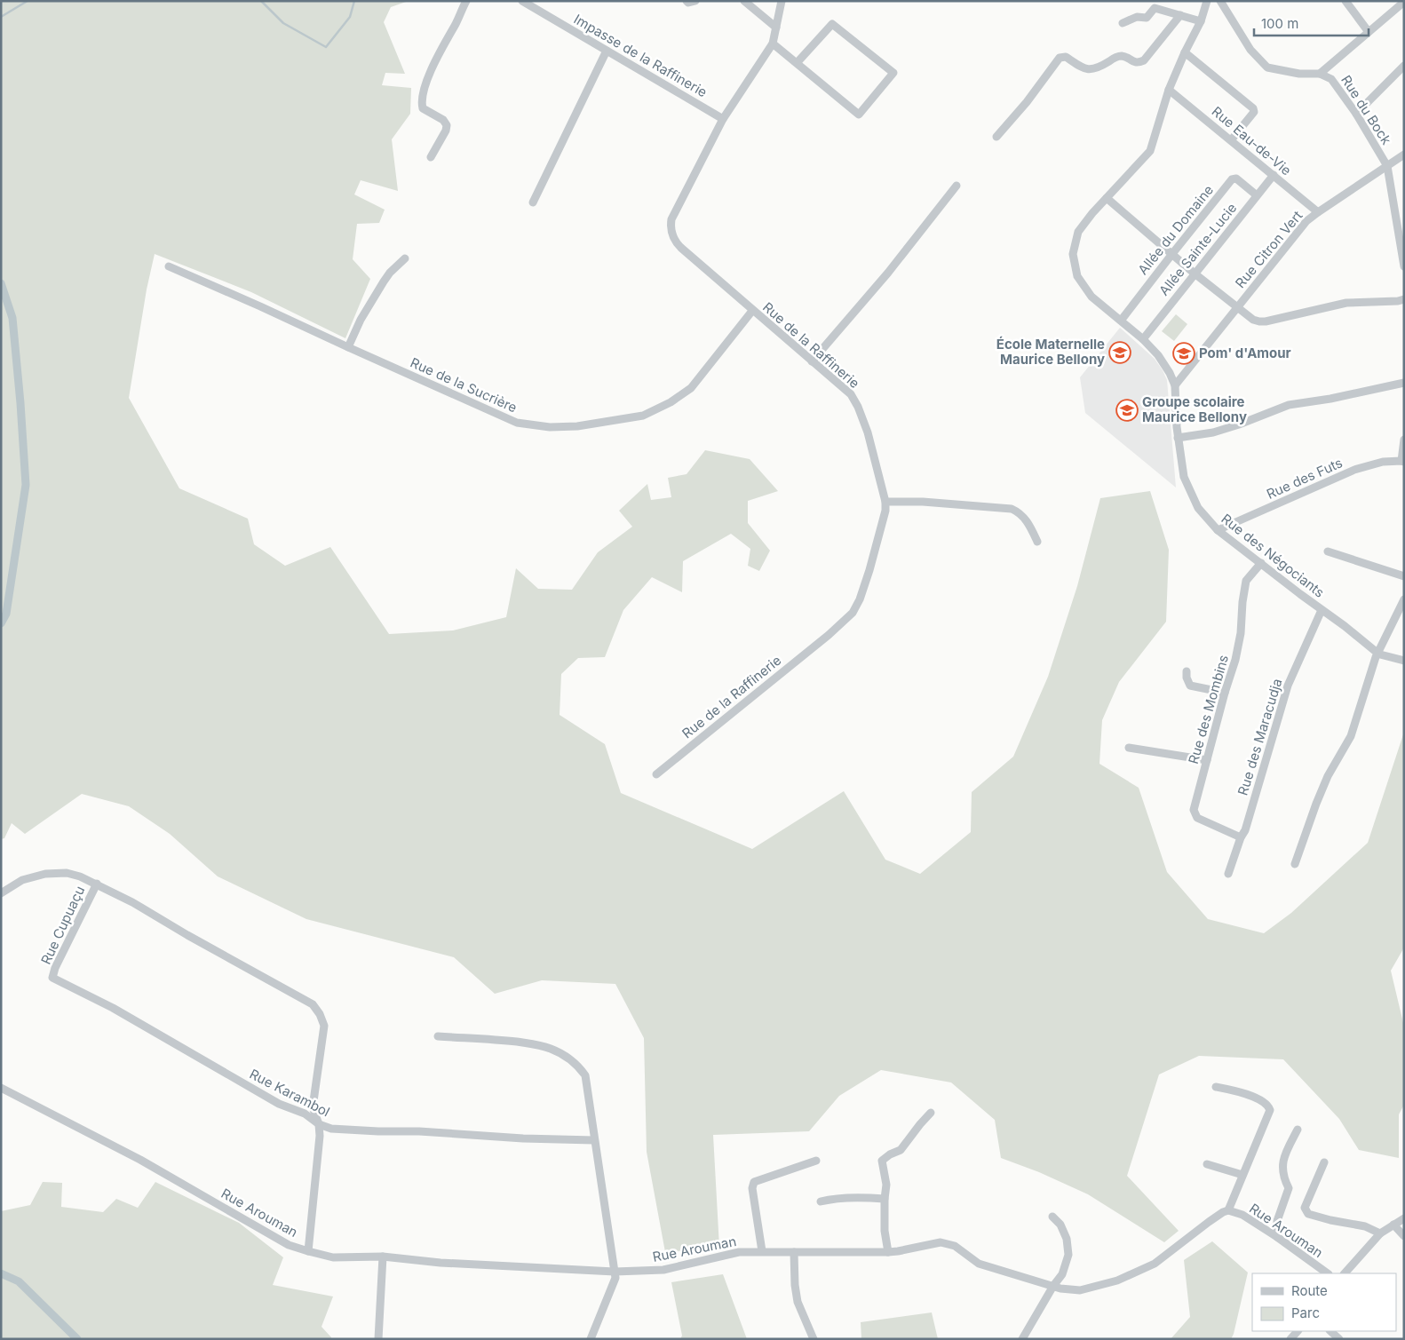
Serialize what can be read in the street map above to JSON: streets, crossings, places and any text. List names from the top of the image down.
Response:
{
  "streets": {
    "street": [
      "Impasse de la Raffinerie",
      "Rue du Bock",
      "Rue Eau-de-Vie",
      "Allée du Domaine",
      "Allée Sainte-Lucie",
      "Rue Citron Vert",
      "Rue de la Raffinerie",
      "Rue de la Sucrière",
      "Rue des Futs",
      "Rue des Négociants",
      "Rue des Mombins",
      "Rue des Maracudja",
      "Rue Cupuaçu",
      "Rue Karambol",
      "Rue Arouman"
    ]
  },
  "crossings": [
    ["Impasse de la Raffinerie", "Rue de la Raffinerie"],
    ["Rue du Bock", "Rue Citron Vert"],
    ["Rue Eau-de-Vie", "Allée Sainte-Lucie"],
    ["Rue Eau-de-Vie", "Rue Citron Vert"],
    ["Rue Eau-de-Vie", "Rue des Négociants"],
    ["Allée du Domaine", "Allée Sainte-Lucie"],
    ["Allée du Domaine", "Rue des Négociants"],
    ["Allée Sainte-Lucie", "Rue des Négociants"],
    ["Rue Citron Vert", "Rue des Négociants"],
    ["Rue de la Raffinerie", "Rue de la Sucrière"],
    ["Rue des Futs", "Rue des Négociants"],
    ["Rue des Négociants", "Rue des Mombins"],
    ["Rue des Négociants", "Rue des Maracudja"],
    ["Rue des Mombins", "Rue des Maracudja"],
    ["Rue Cupuaçu", "Rue Karambol"]
  ],
  "places": {
    "school or university": ["École Maternelle Maurice Bellony", "Pom' d'Amour", "Groupe scolaire Maurice Bellony"]
  },
  "legend": ["Route", "Parc"],
  "scale_bar": "100 m"
}
